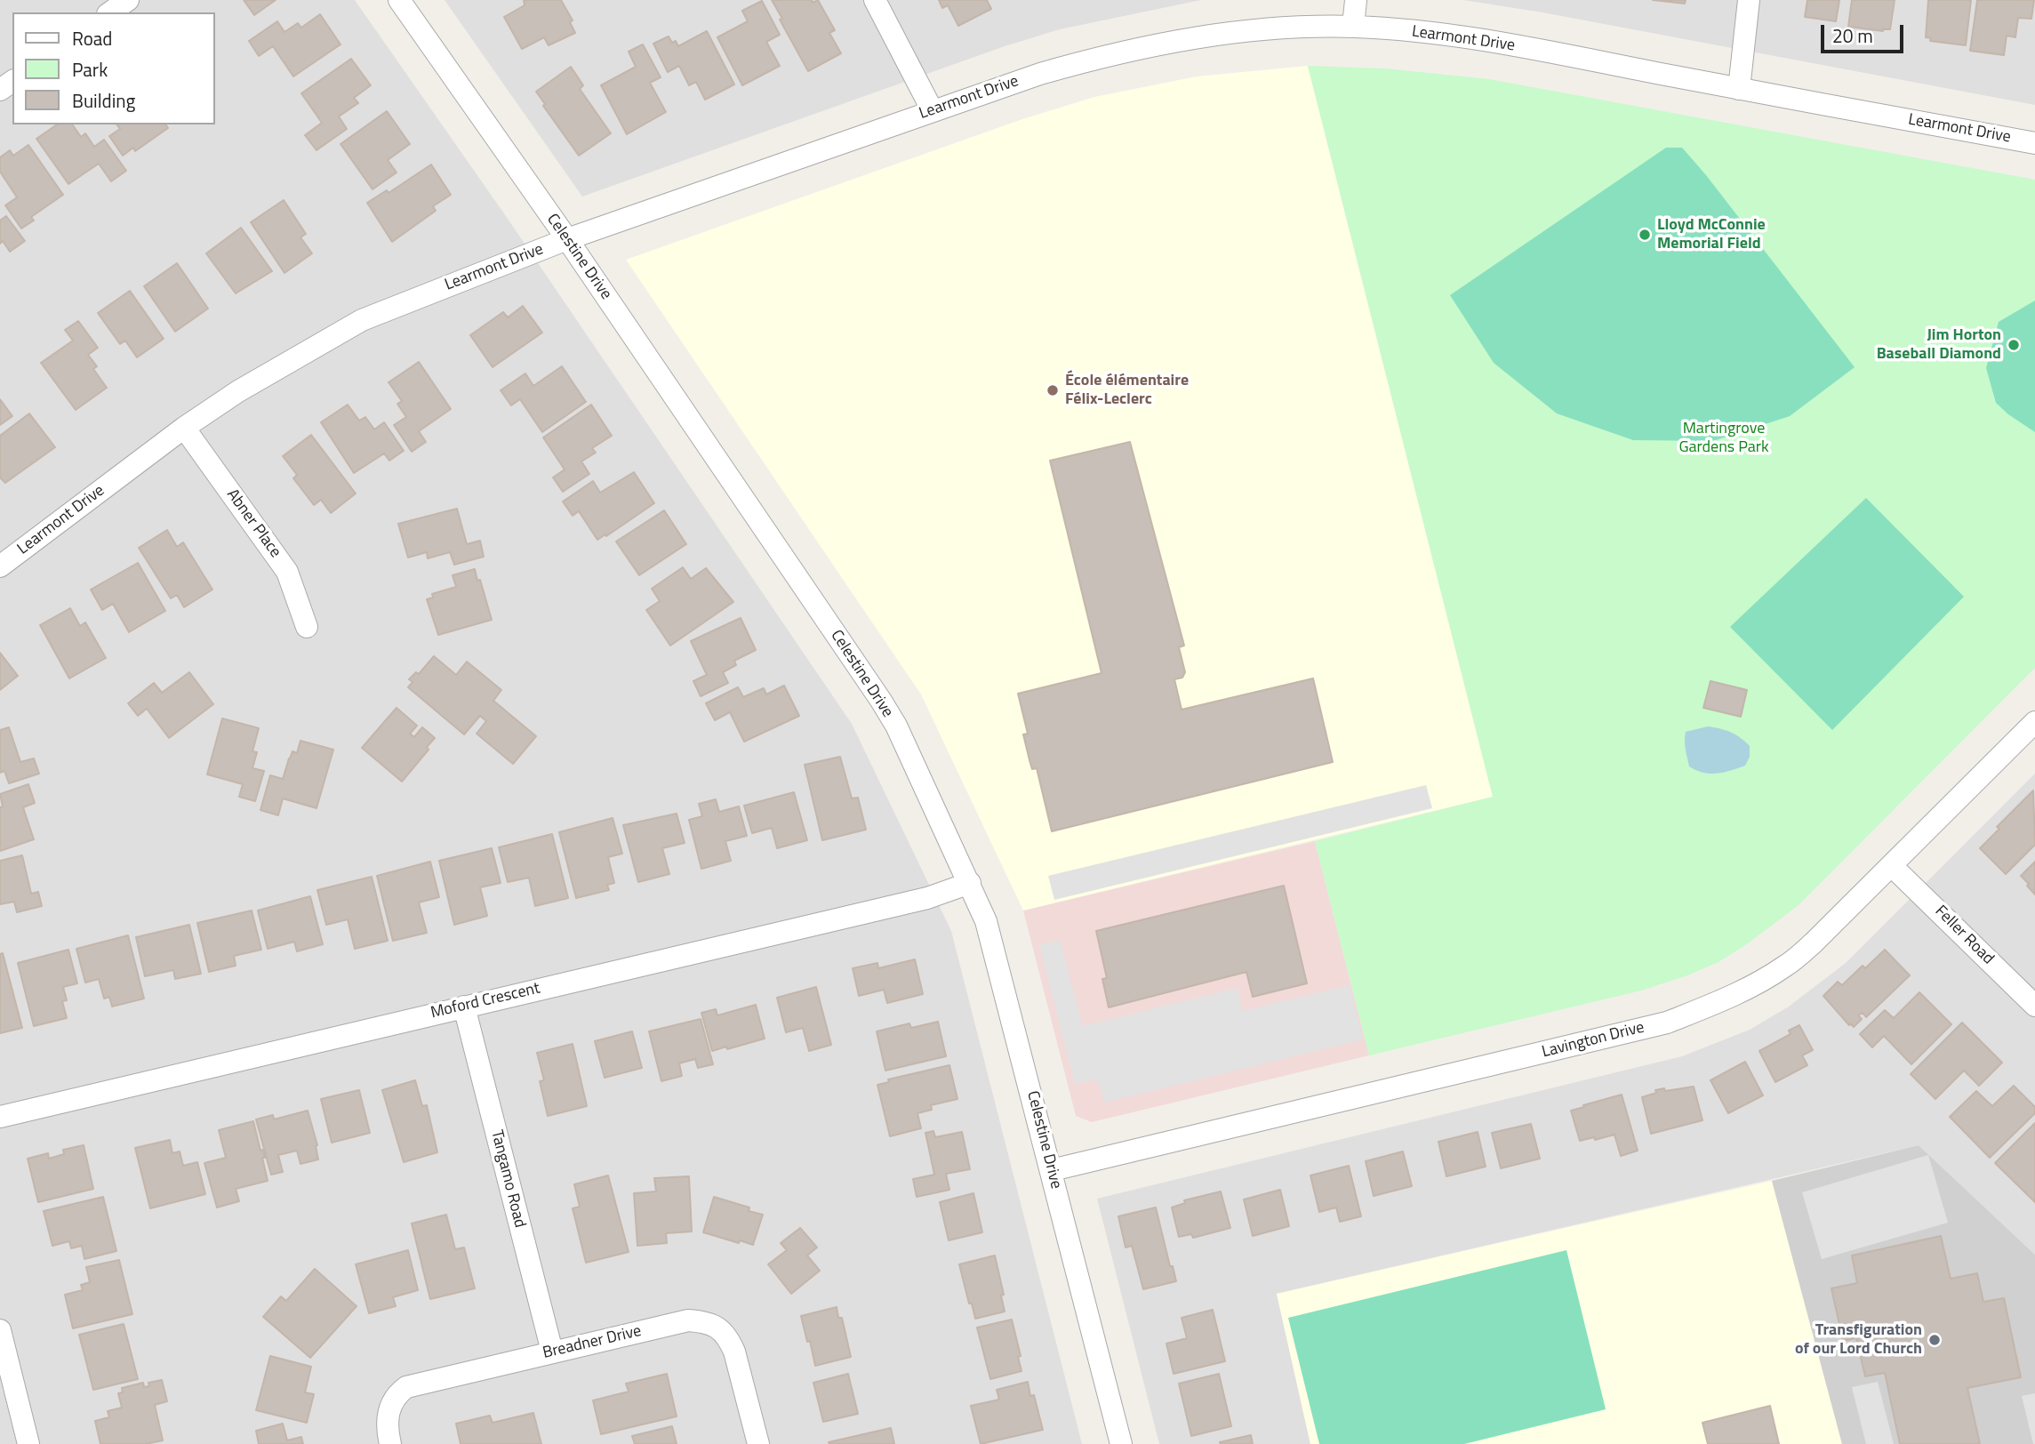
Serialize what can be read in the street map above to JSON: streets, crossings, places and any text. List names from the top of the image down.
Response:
{
  "streets": {
    "street": [
      "Learmont Drive",
      "Celestine Drive",
      "Abner Place",
      "Feller Road",
      "Moford Crescent",
      "Lavington Drive",
      "Tangamo Road",
      "Breadner Drive"
    ]
  },
  "crossings": [
    ["Learmont Drive", "Celestine Drive"],
    ["Learmont Drive", "Abner Place"],
    ["Celestine Drive", "Moford Crescent"],
    ["Celestine Drive", "Lavington Drive"],
    ["Feller Road", "Lavington Drive"],
    ["Moford Crescent", "Tangamo Road"],
    ["Tangamo Road", "Breadner Drive"]
  ],
  "parks": ["Martingrove Gardens Park"],
  "places": [
    "Lloyd McConnie Memorial Field",
    "Jim Horton Baseball Diamond",
    "École élémentaire Félix-Leclerc",
    "Transfiguration of our Lord Church"
  ],
  "legend": ["Road", "Park", "Building"],
  "scale_bar": "20 m"
}
